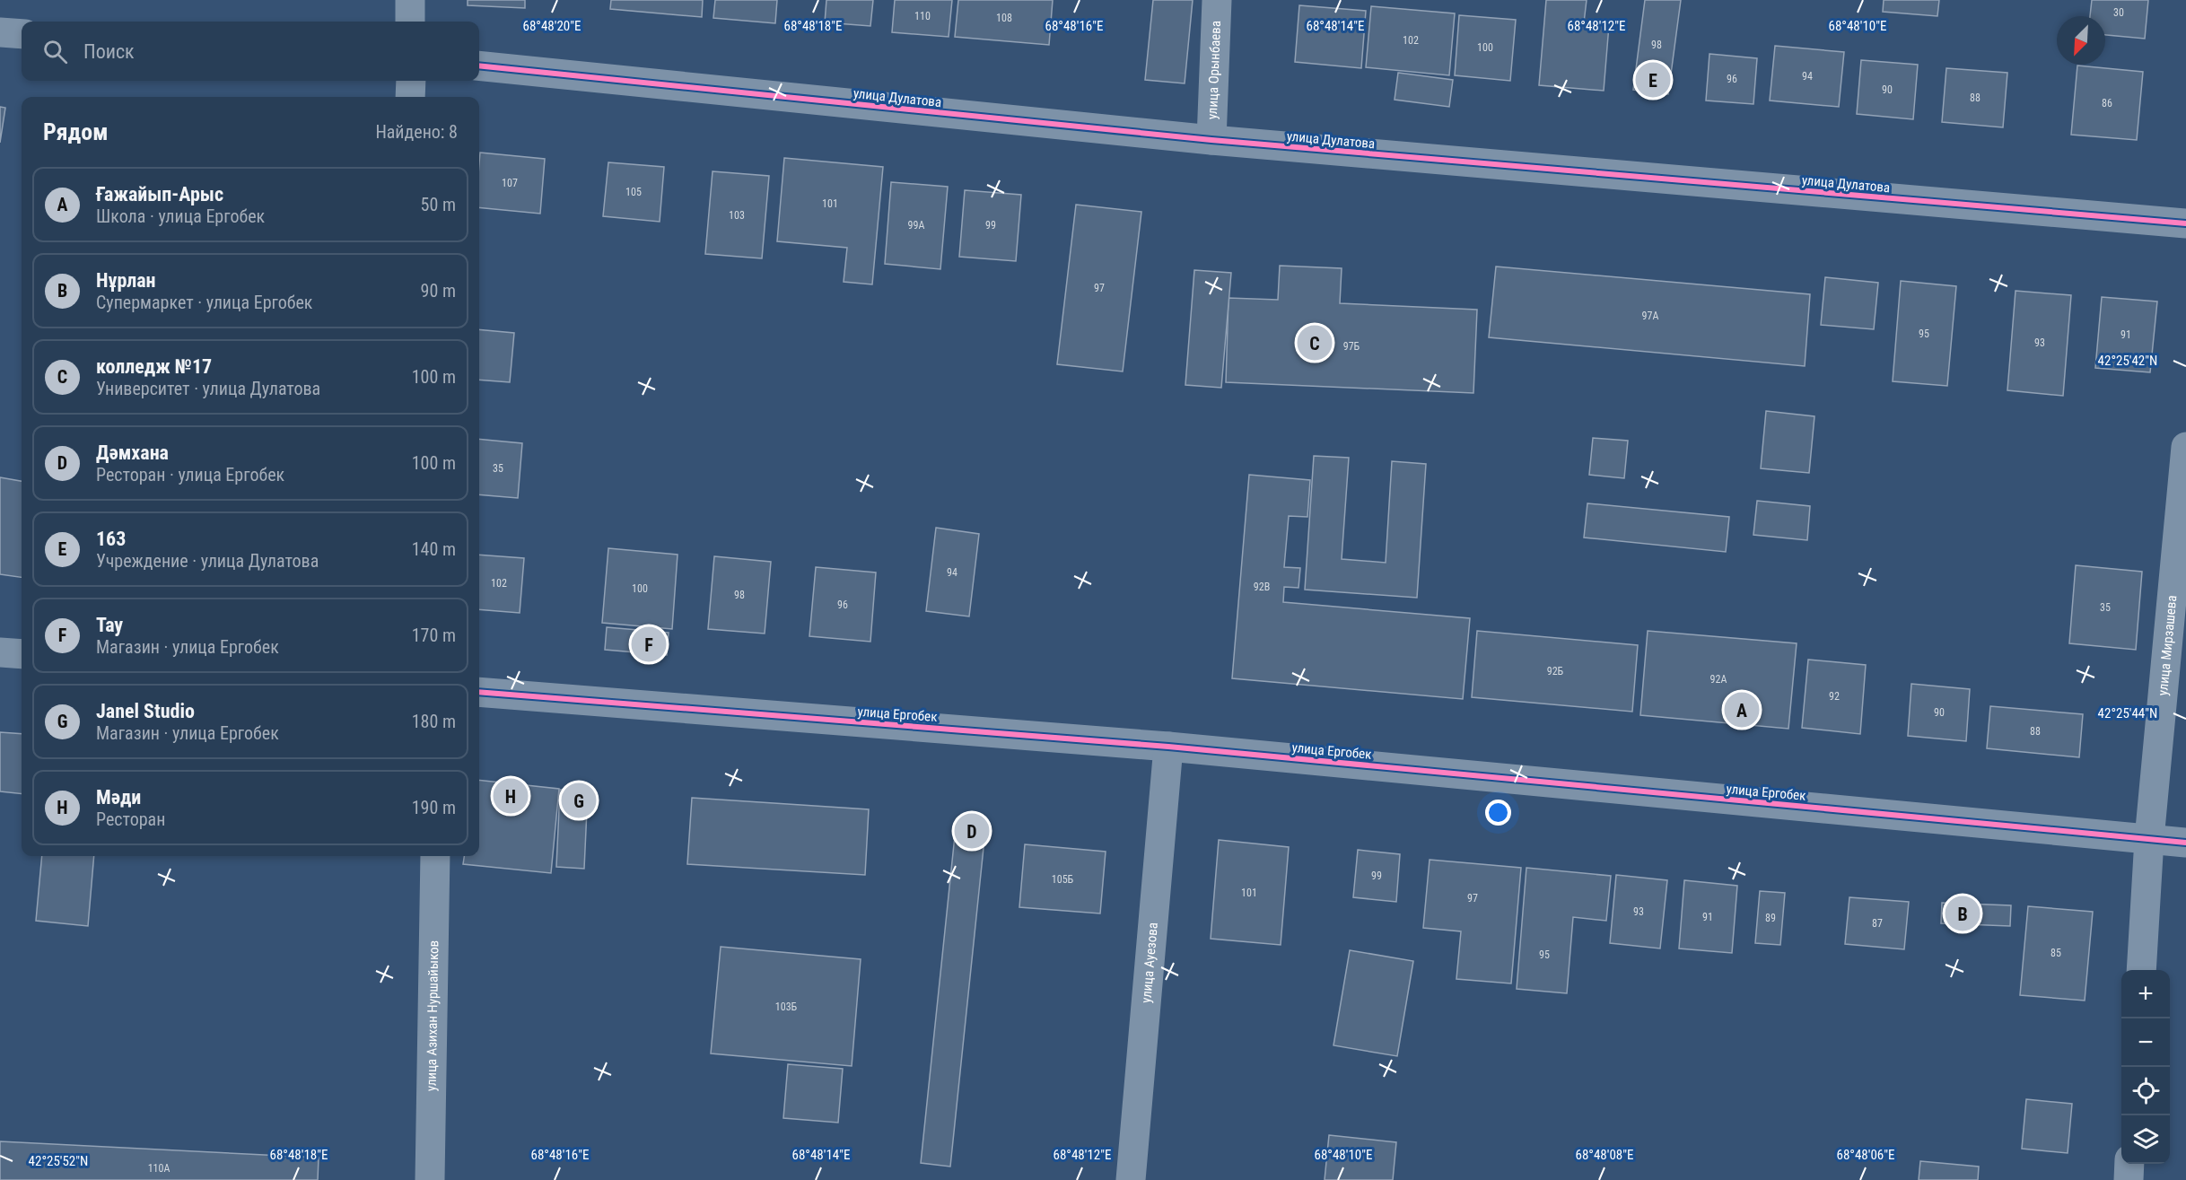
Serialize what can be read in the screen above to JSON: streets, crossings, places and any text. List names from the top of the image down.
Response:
{
  "streets": {
    "street": [
      "улица Орынбаева",
      "улица Дулатова",
      "улица Мирзашева",
      "улица Ергобек",
      "улица Ауезова",
      "улица Азихан Нуршайыков"
    ]
  },
  "crossings": [
    ["улица Орынбаева", "улица Дулатова"],
    ["улица Мирзашева", "улица Ергобек"],
    ["улица Ергобек", "улица Ауезова"]
  ],
  "house_numbers": [
    "30",
    "110",
    "108",
    "102",
    "98",
    "100",
    "94",
    "96",
    "90",
    "88",
    "86",
    "107",
    "105",
    "101",
    "103",
    "99А",
    "99",
    "97",
    "97А",
    "95",
    "91",
    "93",
    "97Б",
    "35",
    "94",
    "102",
    "92В",
    "100",
    "98",
    "96",
    "35",
    "92Б",
    "92А",
    "92",
    "90",
    "88",
    "99",
    "105Б",
    "101",
    "97",
    "93",
    "91",
    "89",
    "87",
    "85",
    "95",
    "103Б",
    "110А"
  ],
  "north": "bottom left",
  "page": {
    "search": "Поиск",
    "pins": [
      "E",
      "C",
      "F",
      "A",
      "H",
      "G",
      "D",
      "B"
    ],
    "heading": ["Рядом", "Найдено: 8"],
    "list": [
      {
        "mark": "A",
        "name": "Ғажайып-Арыс",
        "note": "Школа · улица Ергобек",
        "value": "50 m"
      },
      {
        "mark": "B",
        "name": "Нұрлан",
        "note": "Супермаркет · улица Ергобек",
        "value": "90 m"
      },
      {
        "mark": "C",
        "name": "колледж №17",
        "note": "Университет · улица Дулатова",
        "value": "100 m"
      },
      {
        "mark": "D",
        "name": "Дәмхана",
        "note": "Ресторан · улица Ергобек",
        "value": "100 m"
      },
      {
        "mark": "E",
        "name": "163",
        "note": "Учреждение · улица Дулатова",
        "value": "140 m"
      },
      {
        "mark": "F",
        "name": "Тау",
        "note": "Магазин · улица Ергобек",
        "value": "170 m"
      },
      {
        "mark": "G",
        "name": "Janel Studio",
        "note": "Магазин · улица Ергобек",
        "value": "180 m"
      },
      {
        "mark": "H",
        "name": "Мәди",
        "note": "Ресторан",
        "value": "190 m"
      }
    ],
    "map_buttons": ["+", "−"]
  },
  "coordinates": [
    "68°48'18\"E",
    "68°48'16\"E",
    "68°48'14\"E",
    "68°48'12\"E",
    "68°48'10\"E",
    "68°48'20\"E",
    "42°25'42\"N",
    "42°25'44\"N",
    "68°48'08\"E",
    "68°48'06\"E",
    "42°25'52\"N"
  ]
}
